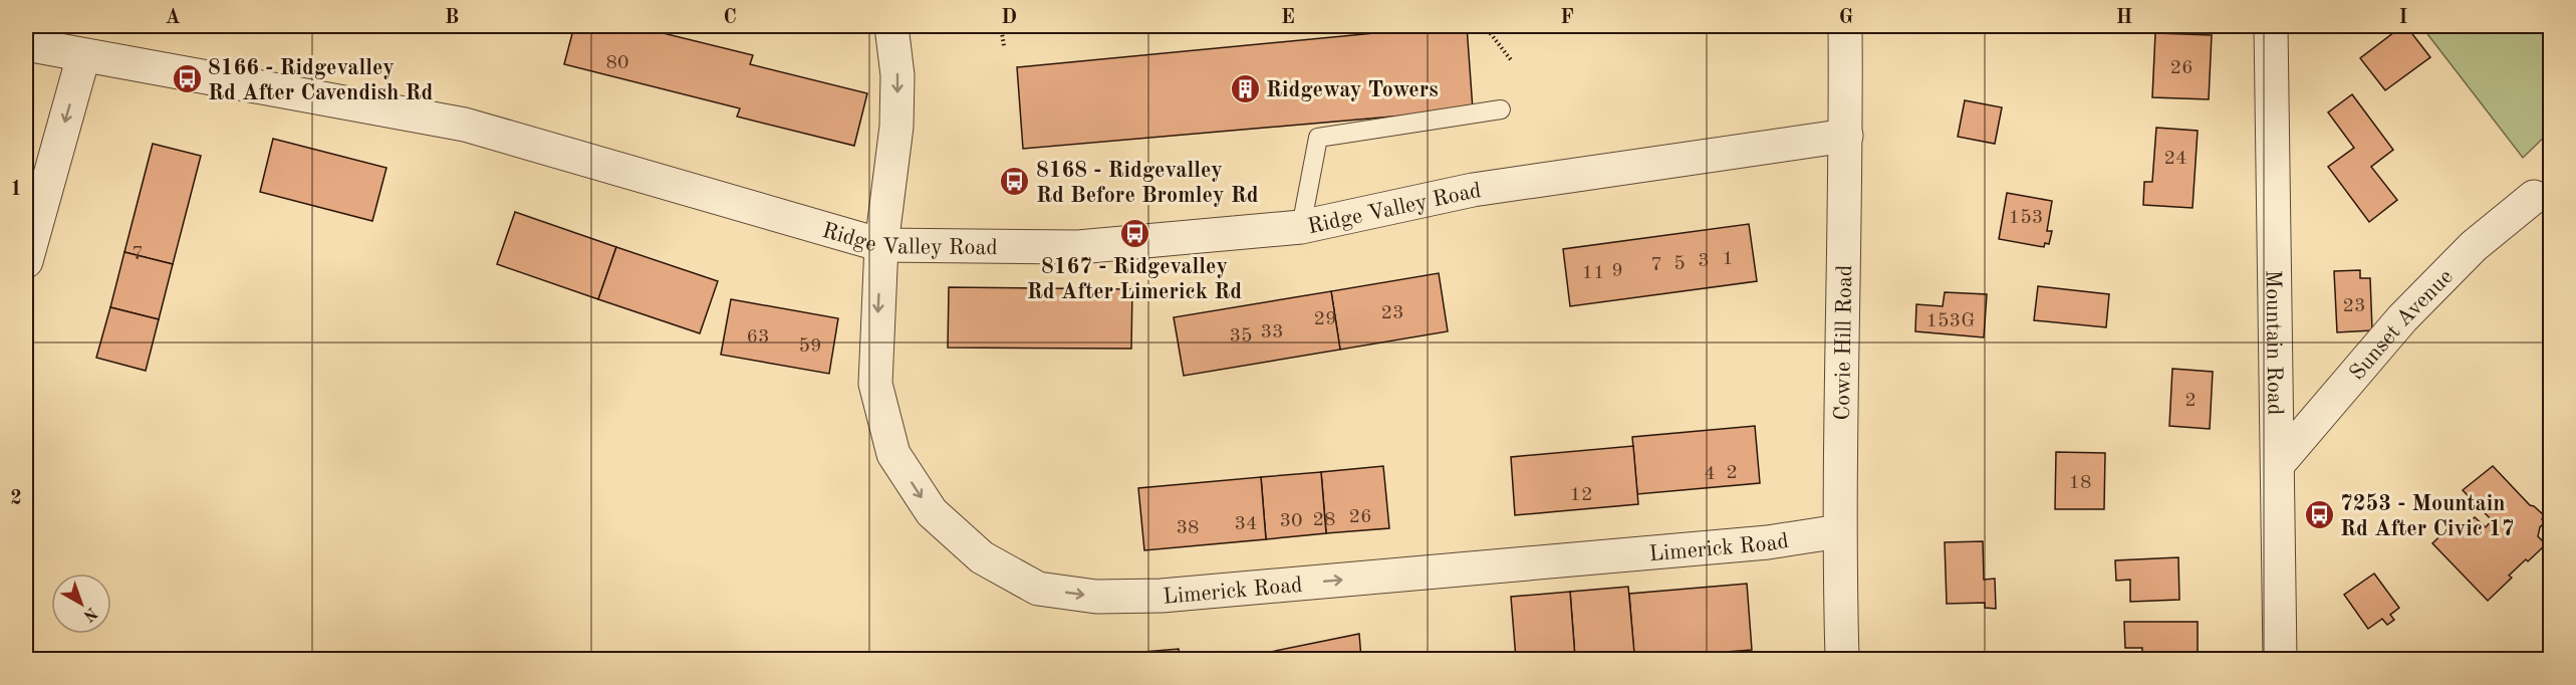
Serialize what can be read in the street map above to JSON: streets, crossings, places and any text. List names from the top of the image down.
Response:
{
  "streets": {
    "street": [
      "Ridge Valley Road",
      "Sunset Avenue",
      "Cowie Hill Road",
      "Mountain Road",
      "Limerick Road"
    ]
  },
  "crossings": [
    ["Ridge Valley Road", "Cowie Hill Road"],
    ["Ridge Valley Road", "Limerick Road"],
    ["Sunset Avenue", "Mountain Road"],
    ["Cowie Hill Road", "Limerick Road"]
  ],
  "places": {
    "bus stop": [
      "8166 - Ridgevalley Rd After Cavendish Rd",
      "8168 - Ridgevalley Rd Before Bromley Rd",
      "8167 - Ridgevalley Rd After Limerick Rd",
      "7253 - Mountain Rd After Civic 17"
    ],
    "building": ["Ridgeway Towers"]
  },
  "house_numbers": [
    "80",
    "26",
    "24",
    "153",
    "7",
    "1",
    "3",
    "5",
    "7",
    "9",
    "11",
    "23",
    "23",
    "29",
    "153G",
    "33",
    "35",
    "63",
    "59",
    "2",
    "2",
    "4",
    "18",
    "12",
    "26",
    "28",
    "30",
    "34",
    "38"
  ],
  "north": "bottom right",
  "grid": {
    "columns": [
      "A",
      "B",
      "C",
      "D",
      "E",
      "F",
      "G",
      "H",
      "I"
    ],
    "rows": ["1", "2"]
  }
}
